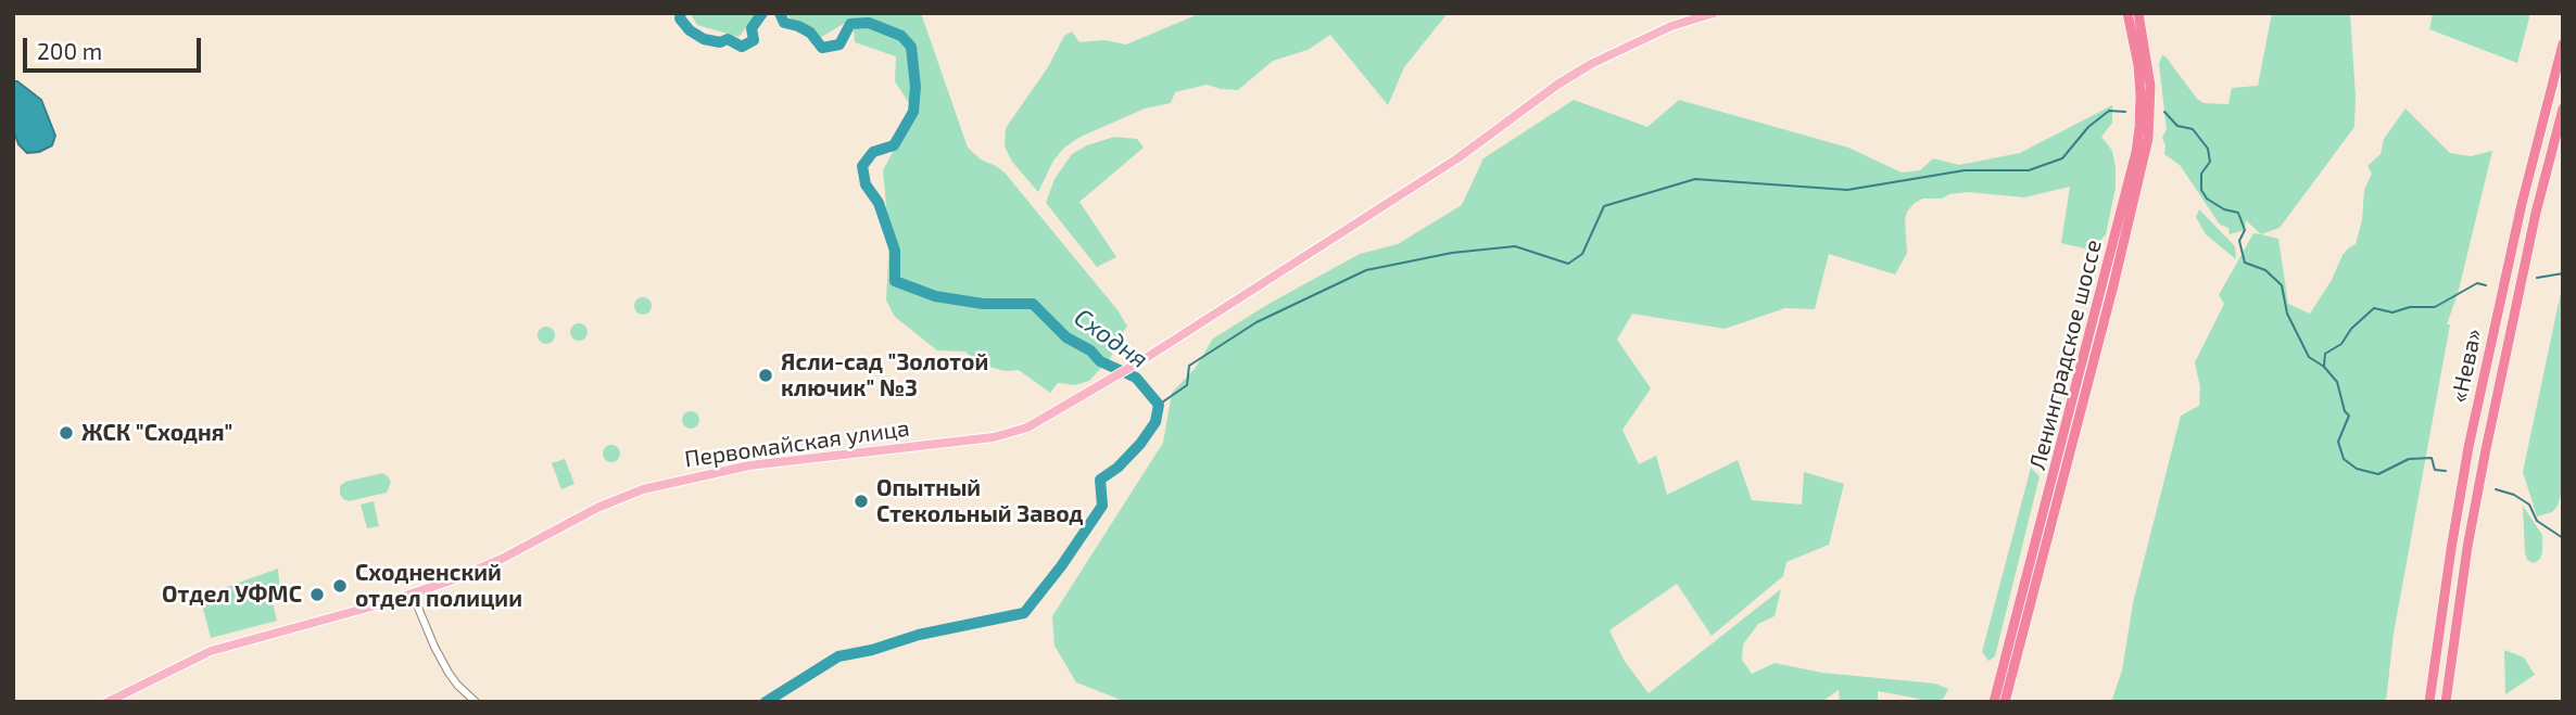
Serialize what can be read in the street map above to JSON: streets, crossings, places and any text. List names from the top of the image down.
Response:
{
  "streets": {
    "highway": ["Ленинградское шоссе", "«Нева»"],
    "main road": ["Первомайская улица"]
  },
  "water": ["Сходня"],
  "places": [
    "Ясли-сад \"Золотой ключик\" №3",
    "ЖСК \"Сходня\"",
    "Опытный Стекольный Завод",
    "Сходненский отдел полиции",
    "Отдел УФМС"
  ],
  "scale_bar": "200 m"
}
